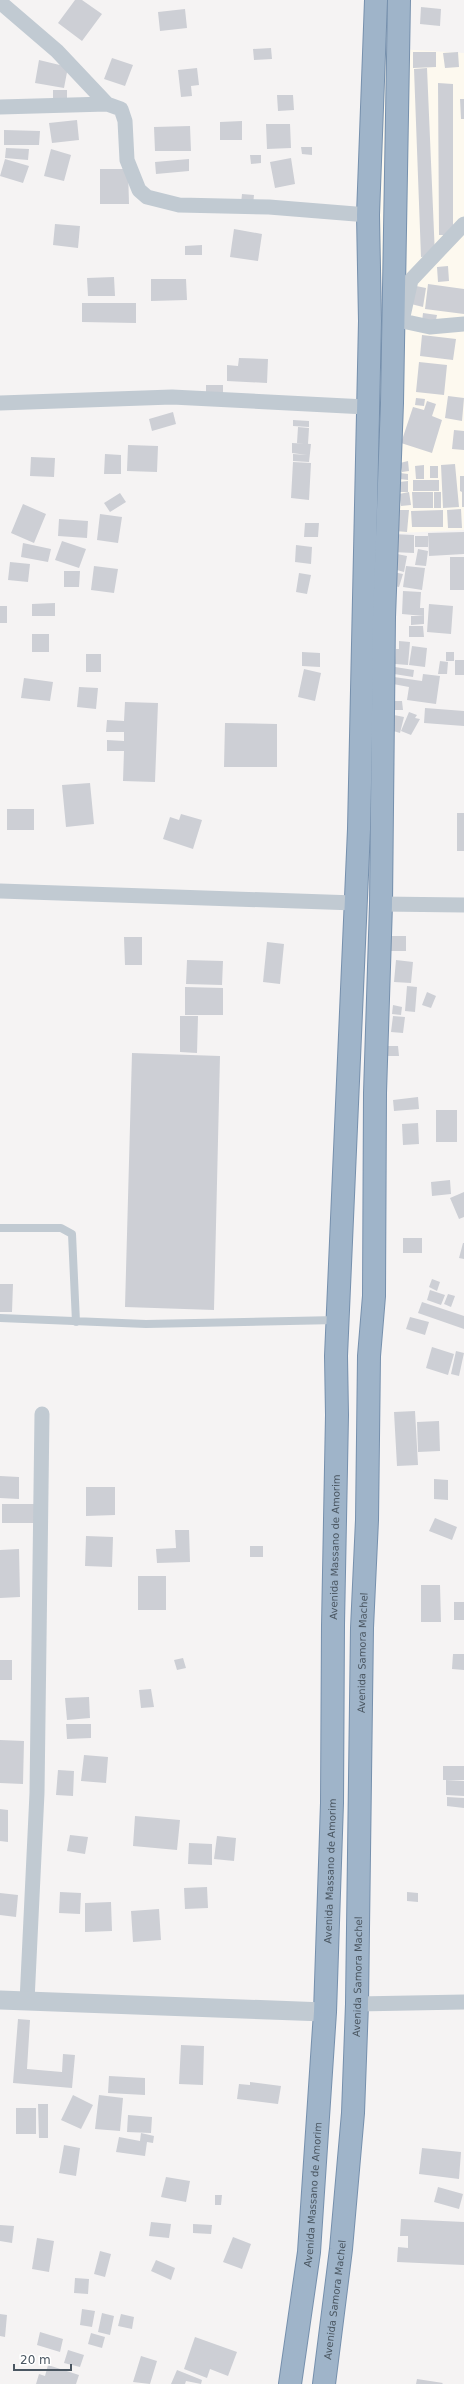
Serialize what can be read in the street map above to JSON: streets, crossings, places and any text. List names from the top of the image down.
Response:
{
  "streets": {
    "highway": ["Avenida Massano de Amorim", "Avenida Samora Machel"]
  },
  "scale_bar": "20 m"
}
